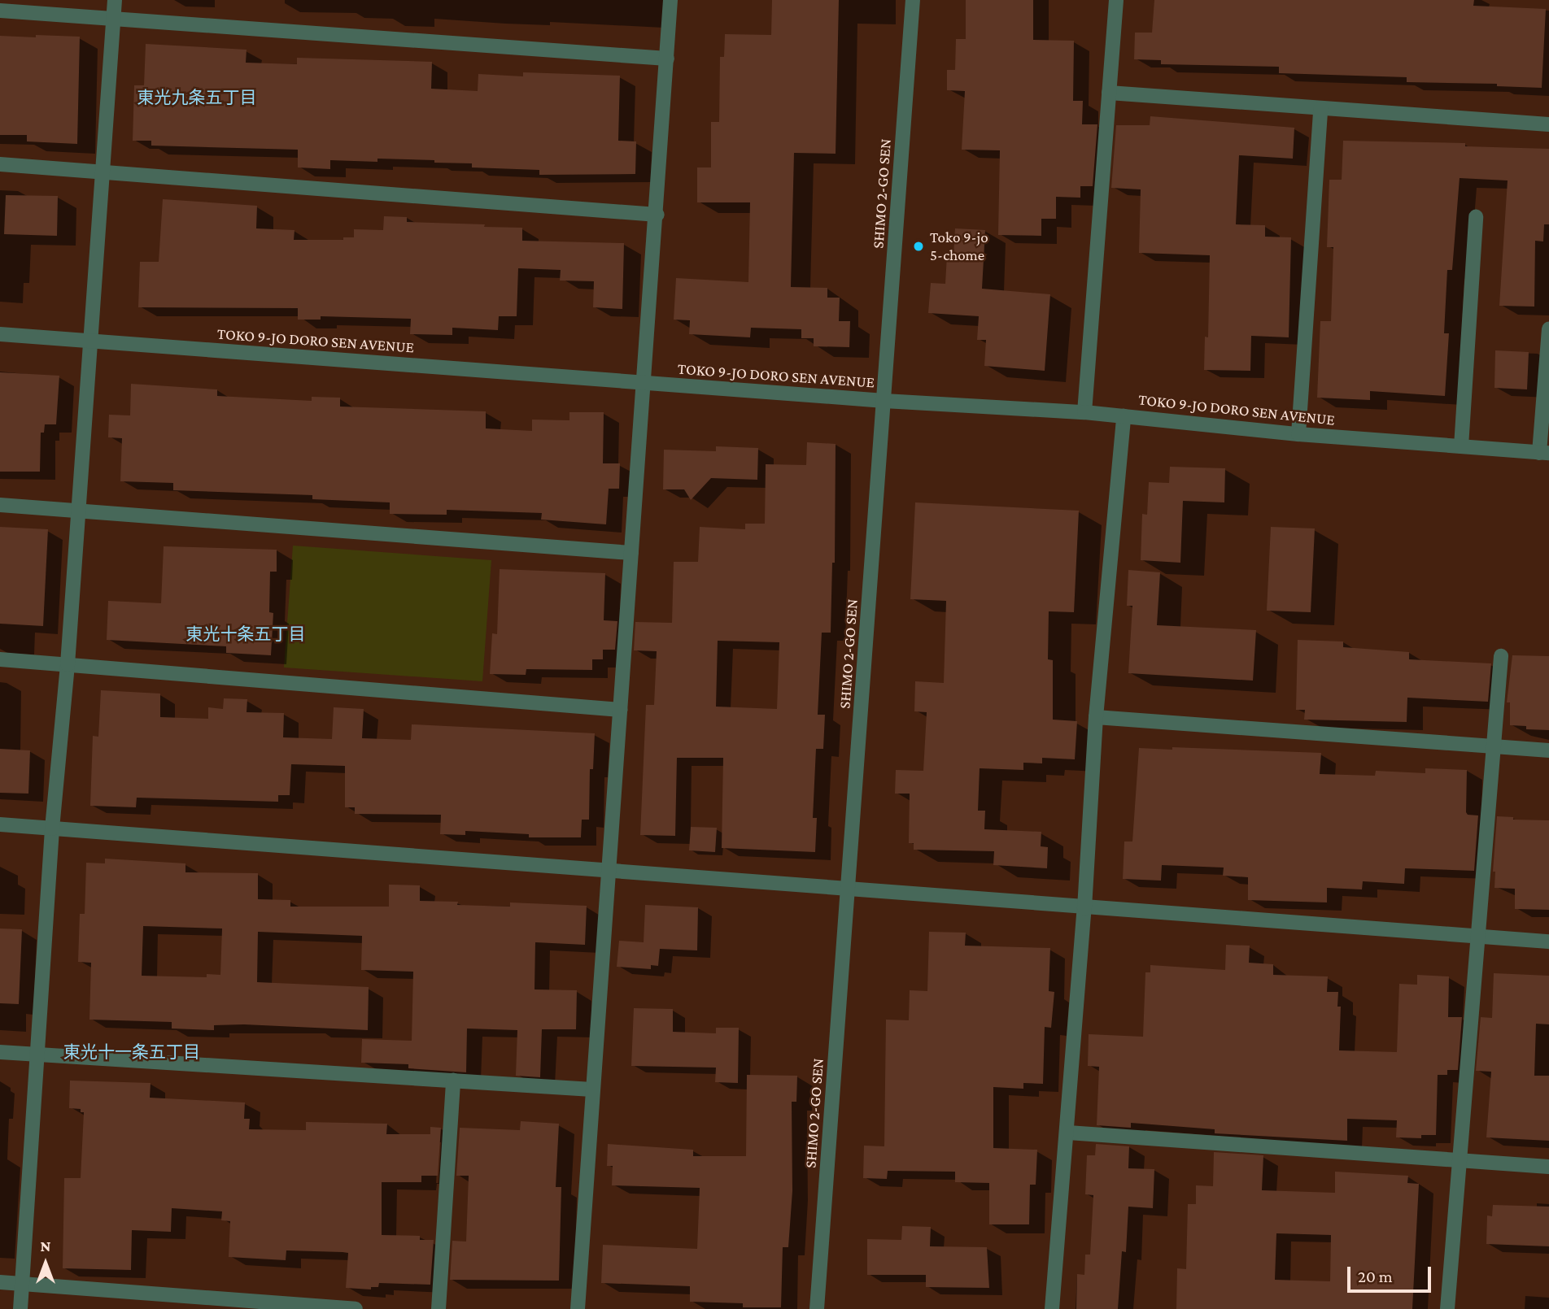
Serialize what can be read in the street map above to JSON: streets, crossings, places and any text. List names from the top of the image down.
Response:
{
  "streets": {
    "street": ["SHIMO 2-GO SEN", "TOKO 9-JO DORO SEN AVENUE"]
  },
  "crossings": [
    ["SHIMO 2-GO SEN", "TOKO 9-JO DORO SEN AVENUE"]
  ],
  "districts": ["東光九条五丁目", "東光十条五丁目", "東光十一条五丁目"],
  "places": ["Toko 9-jo 5-chome"],
  "scale_bar": "20 m",
  "north": "top"
}
